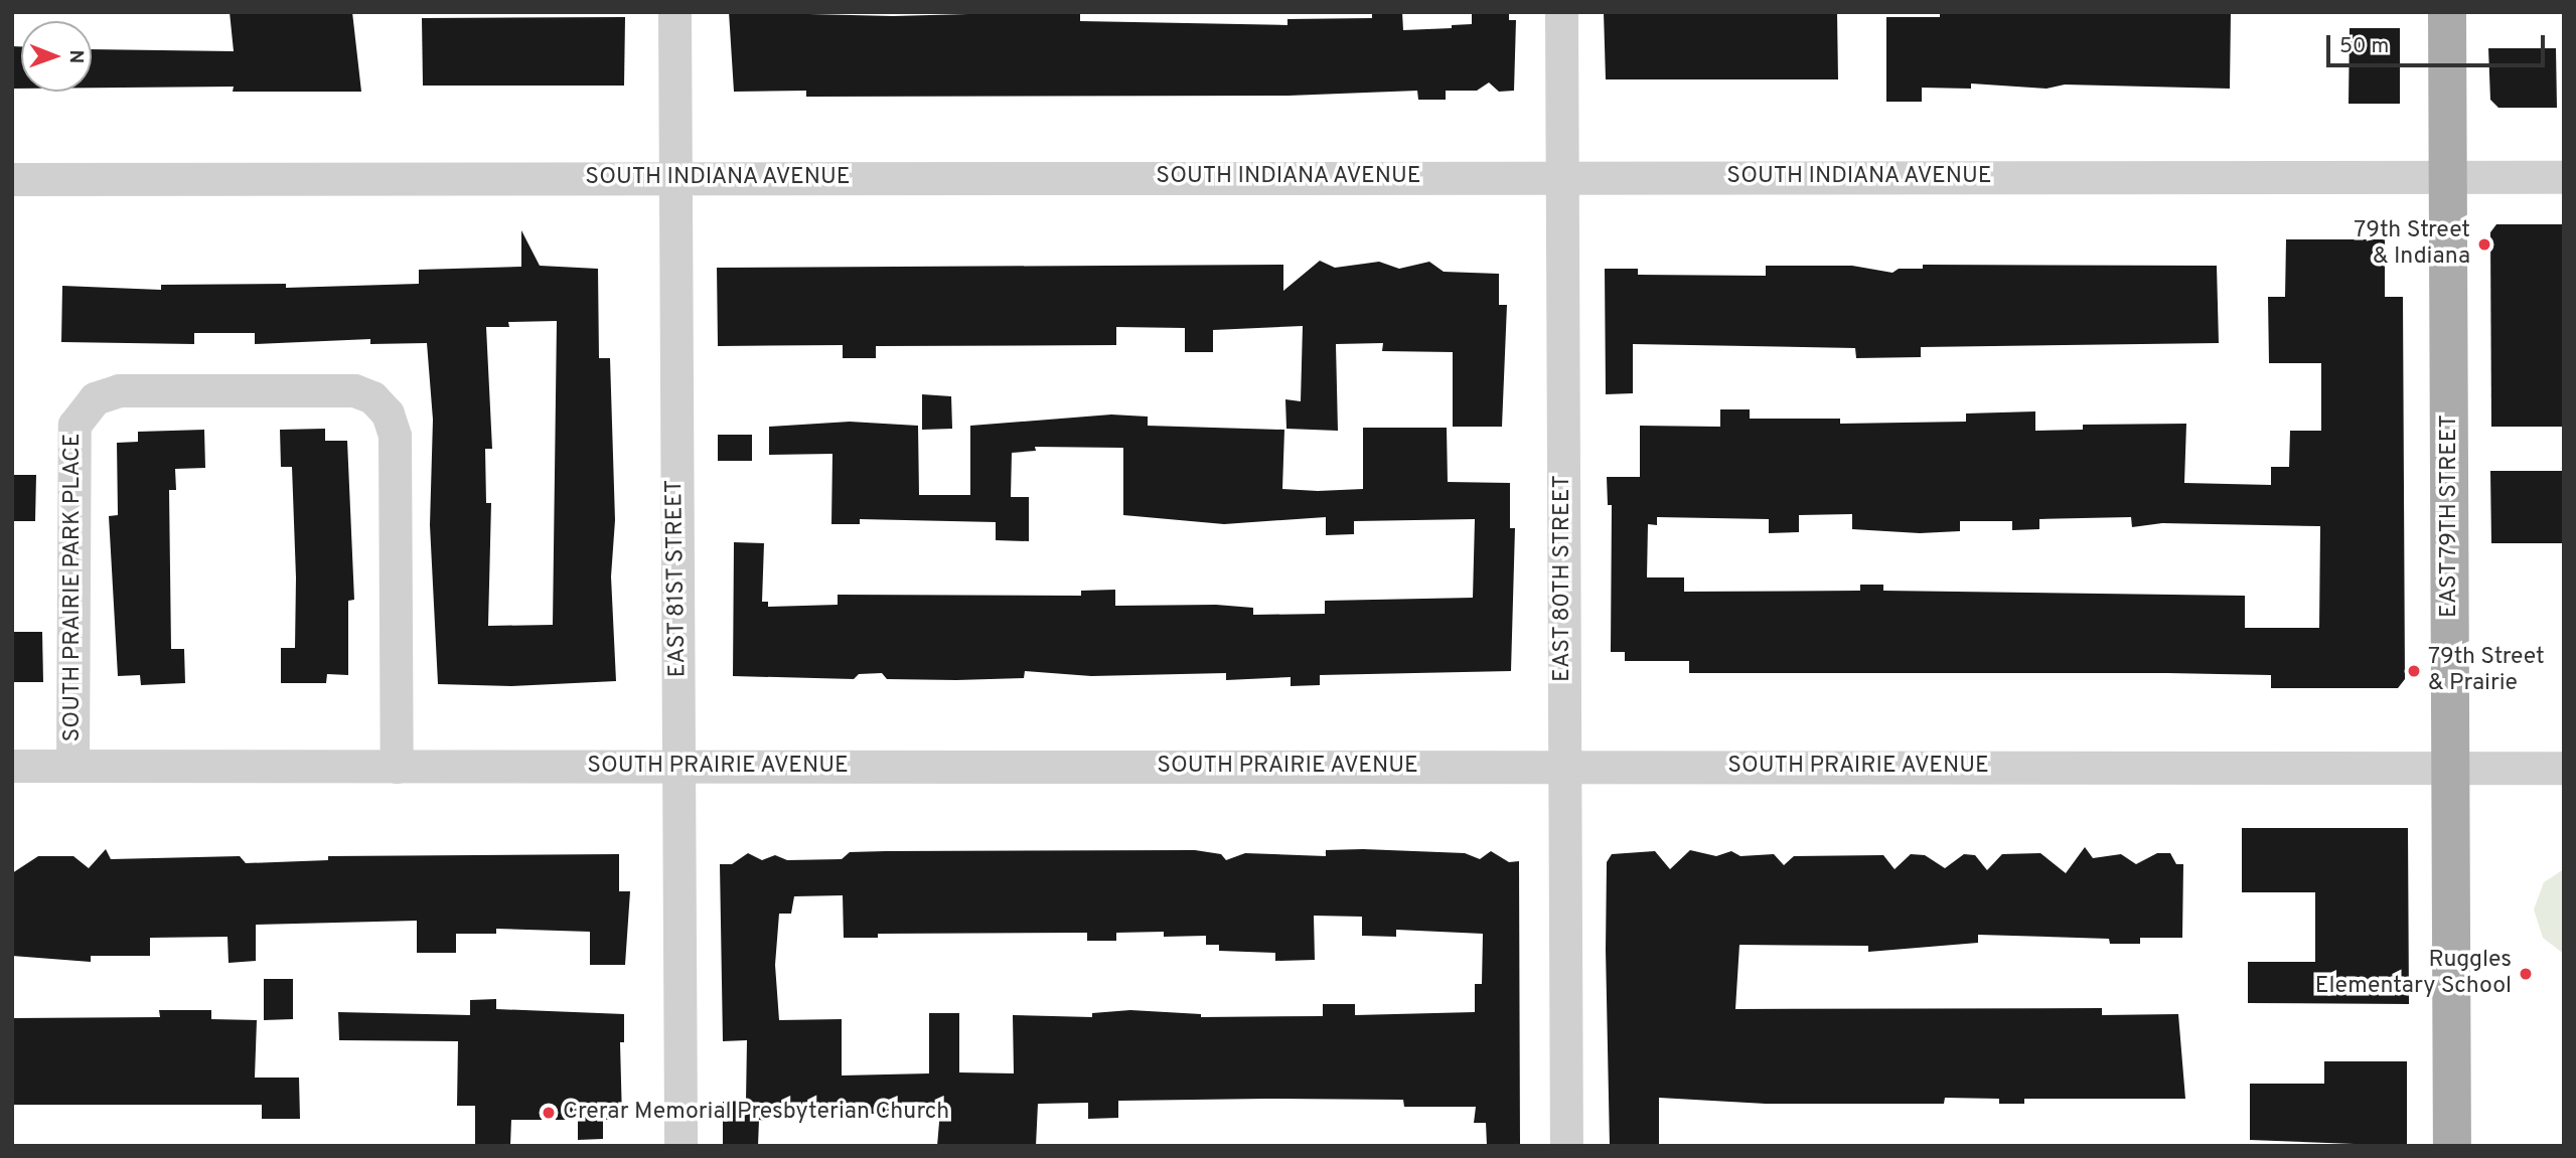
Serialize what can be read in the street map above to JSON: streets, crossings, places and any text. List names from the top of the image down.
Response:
{
  "streets": {
    "main road": ["EAST 79TH STREET"],
    "street": [
      "SOUTH INDIANA AVENUE",
      "EAST 81ST STREET",
      "EAST 80TH STREET",
      "SOUTH PRAIRIE PARK PLACE",
      "SOUTH PRAIRIE AVENUE"
    ]
  },
  "crossings": [
    ["SOUTH INDIANA AVENUE", "EAST 79TH STREET"],
    ["SOUTH INDIANA AVENUE", "EAST 81ST STREET"],
    ["SOUTH INDIANA AVENUE", "EAST 80TH STREET"],
    ["EAST 79TH STREET", "SOUTH PRAIRIE AVENUE"],
    ["EAST 81ST STREET", "SOUTH PRAIRIE AVENUE"],
    ["EAST 80TH STREET", "SOUTH PRAIRIE AVENUE"],
    ["SOUTH PRAIRIE PARK PLACE", "SOUTH PRAIRIE AVENUE"]
  ],
  "places": [
    "79th Street & Indiana",
    "79th Street & Prairie",
    "Ruggles Elementary School",
    "Crerar Memorial Presbyterian Church"
  ],
  "scale_bar": "50 m",
  "north": "right"
}
